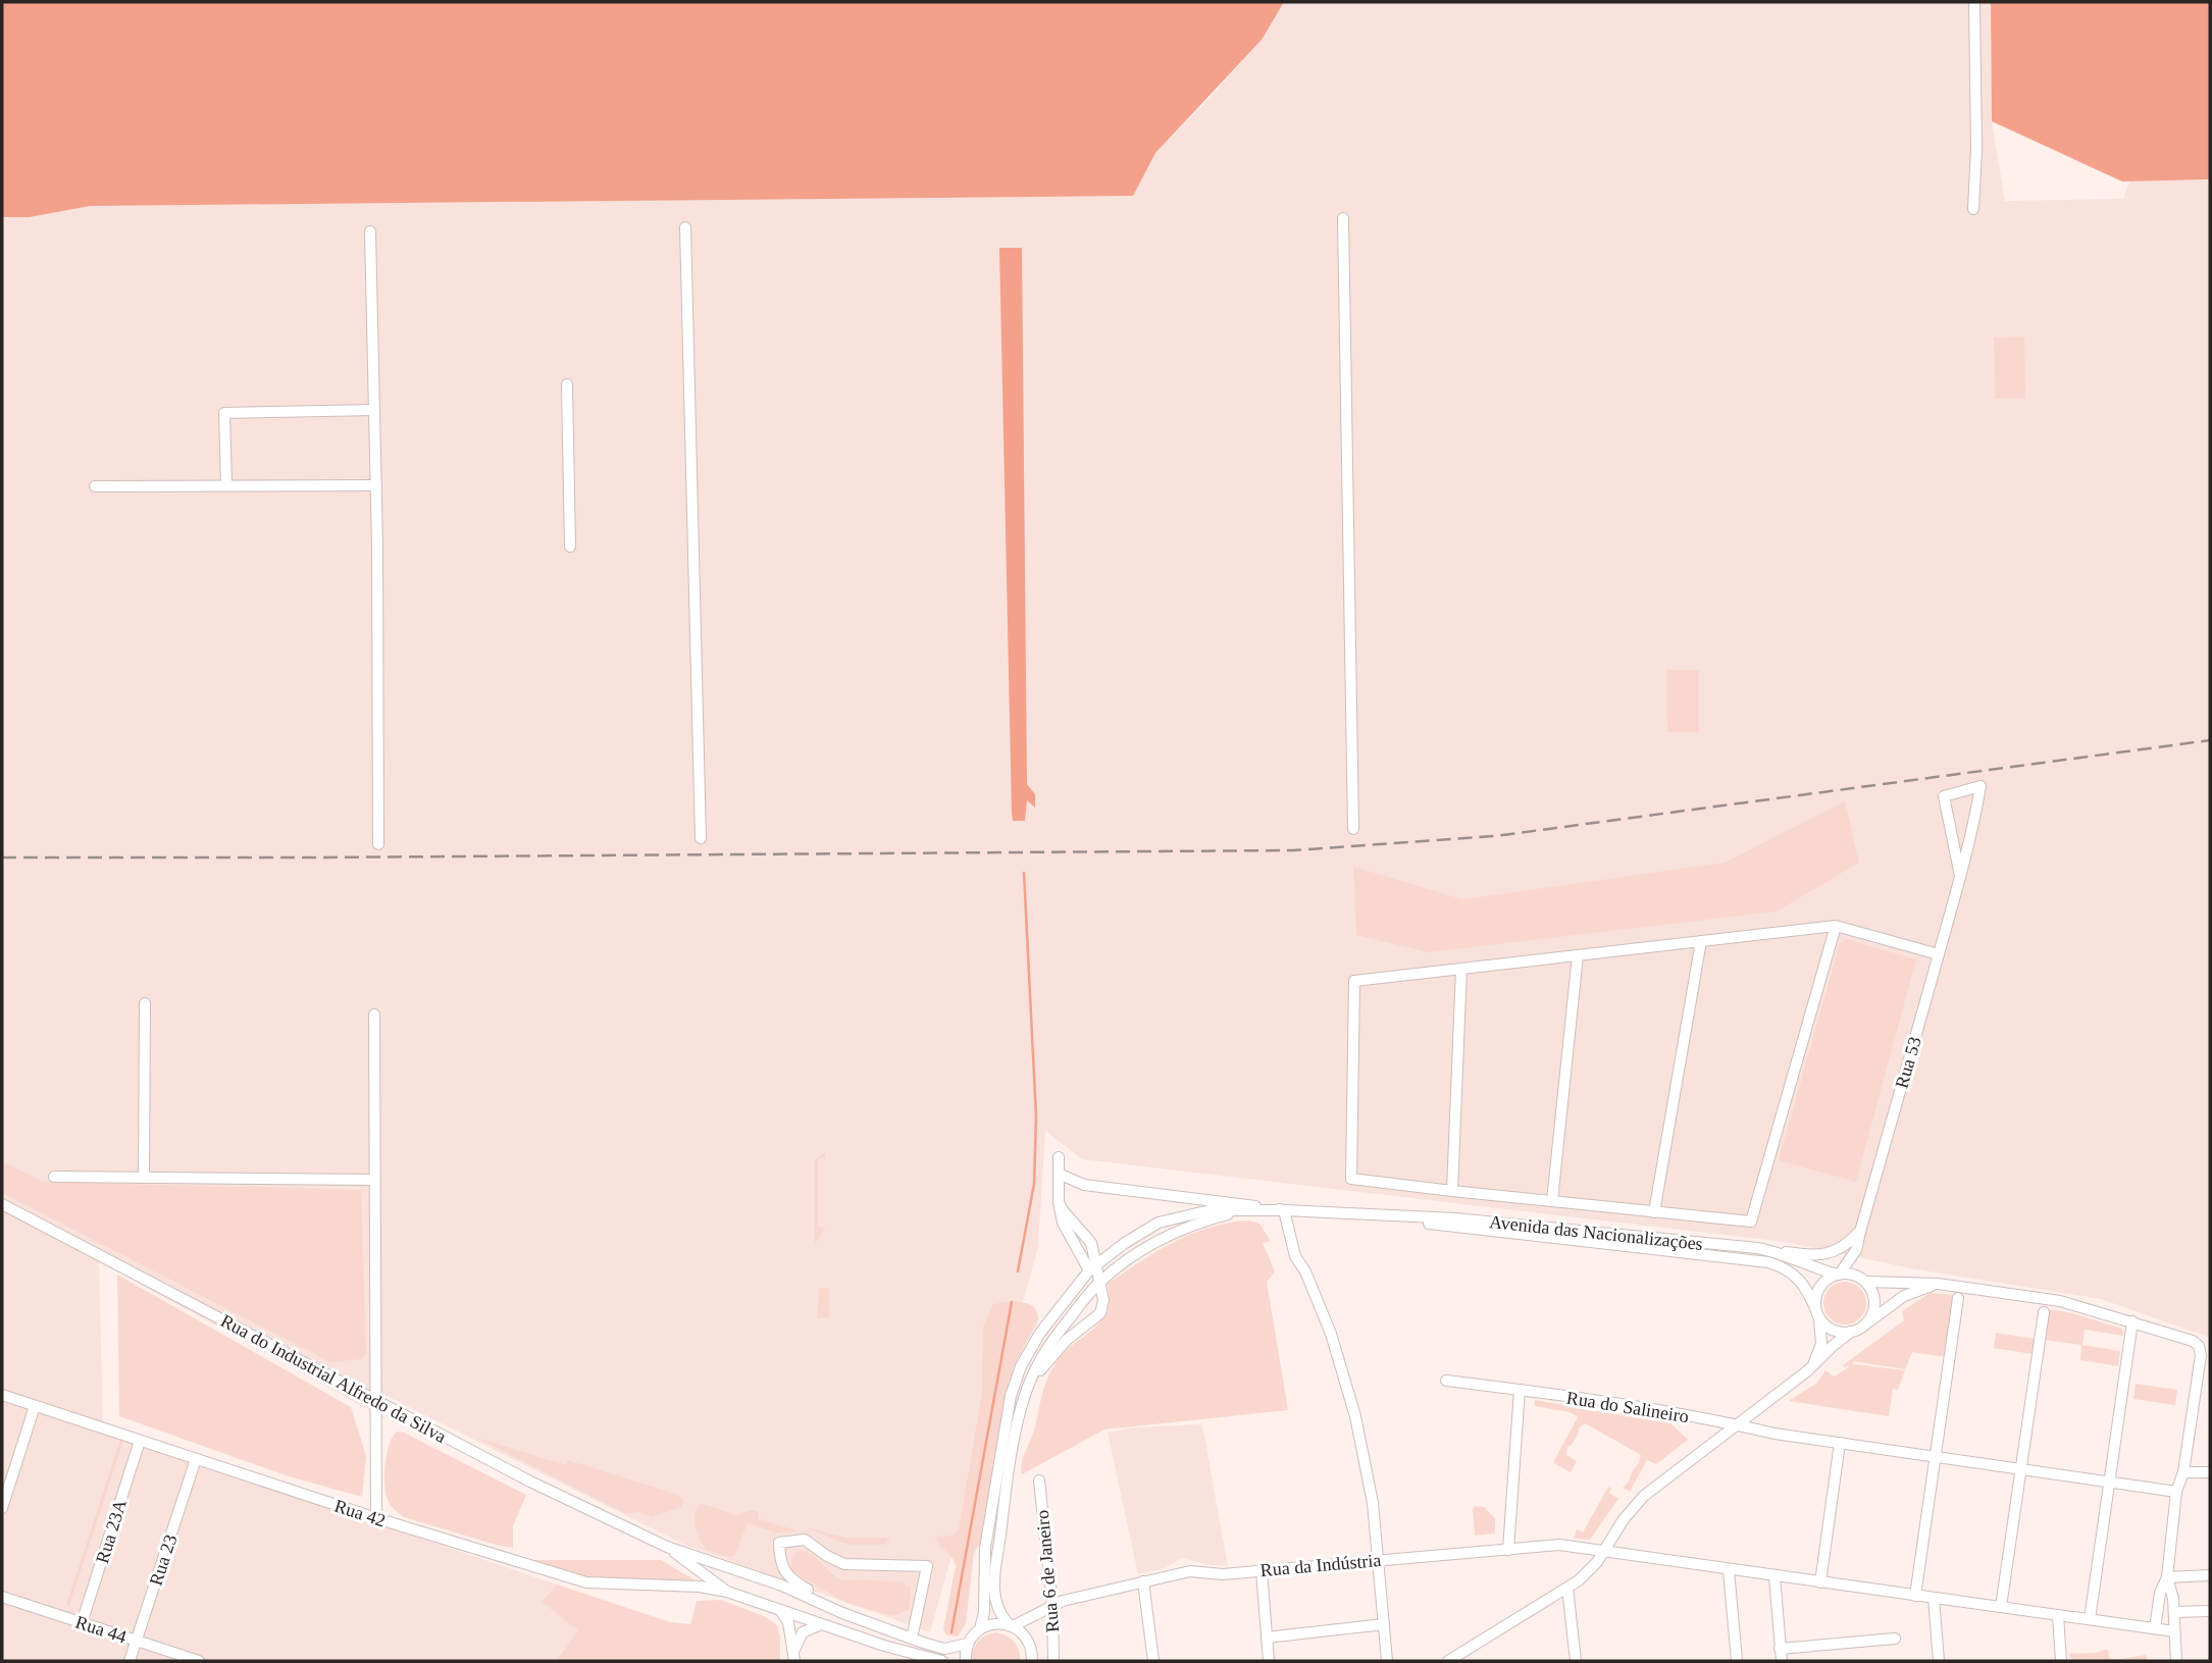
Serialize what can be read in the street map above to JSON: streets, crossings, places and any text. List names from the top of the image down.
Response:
{
  "streets": {
    "street": [
      "Rua 53",
      "Avenida das Nacionalizações",
      "Rua do Industrial Alfredo da Silva",
      "Rua do Salineiro",
      "Rua 42",
      "Rua 23A",
      "Rua 23",
      "Rua da Indústria",
      "Rua 6 de Janeiro",
      "Rua 44"
    ]
  },
  "crossings": [
    ["Rua 53", "Avenida das Nacionalizações"],
    ["Avenida das Nacionalizações", "Rua da Indústria"],
    ["Rua 42", "Rua 23A"],
    ["Rua 42", "Rua 23"],
    ["Rua 23A", "Rua 44"],
    ["Rua 23", "Rua 44"],
    ["Rua da Indústria", "Rua 6 de Janeiro"]
  ]
}
